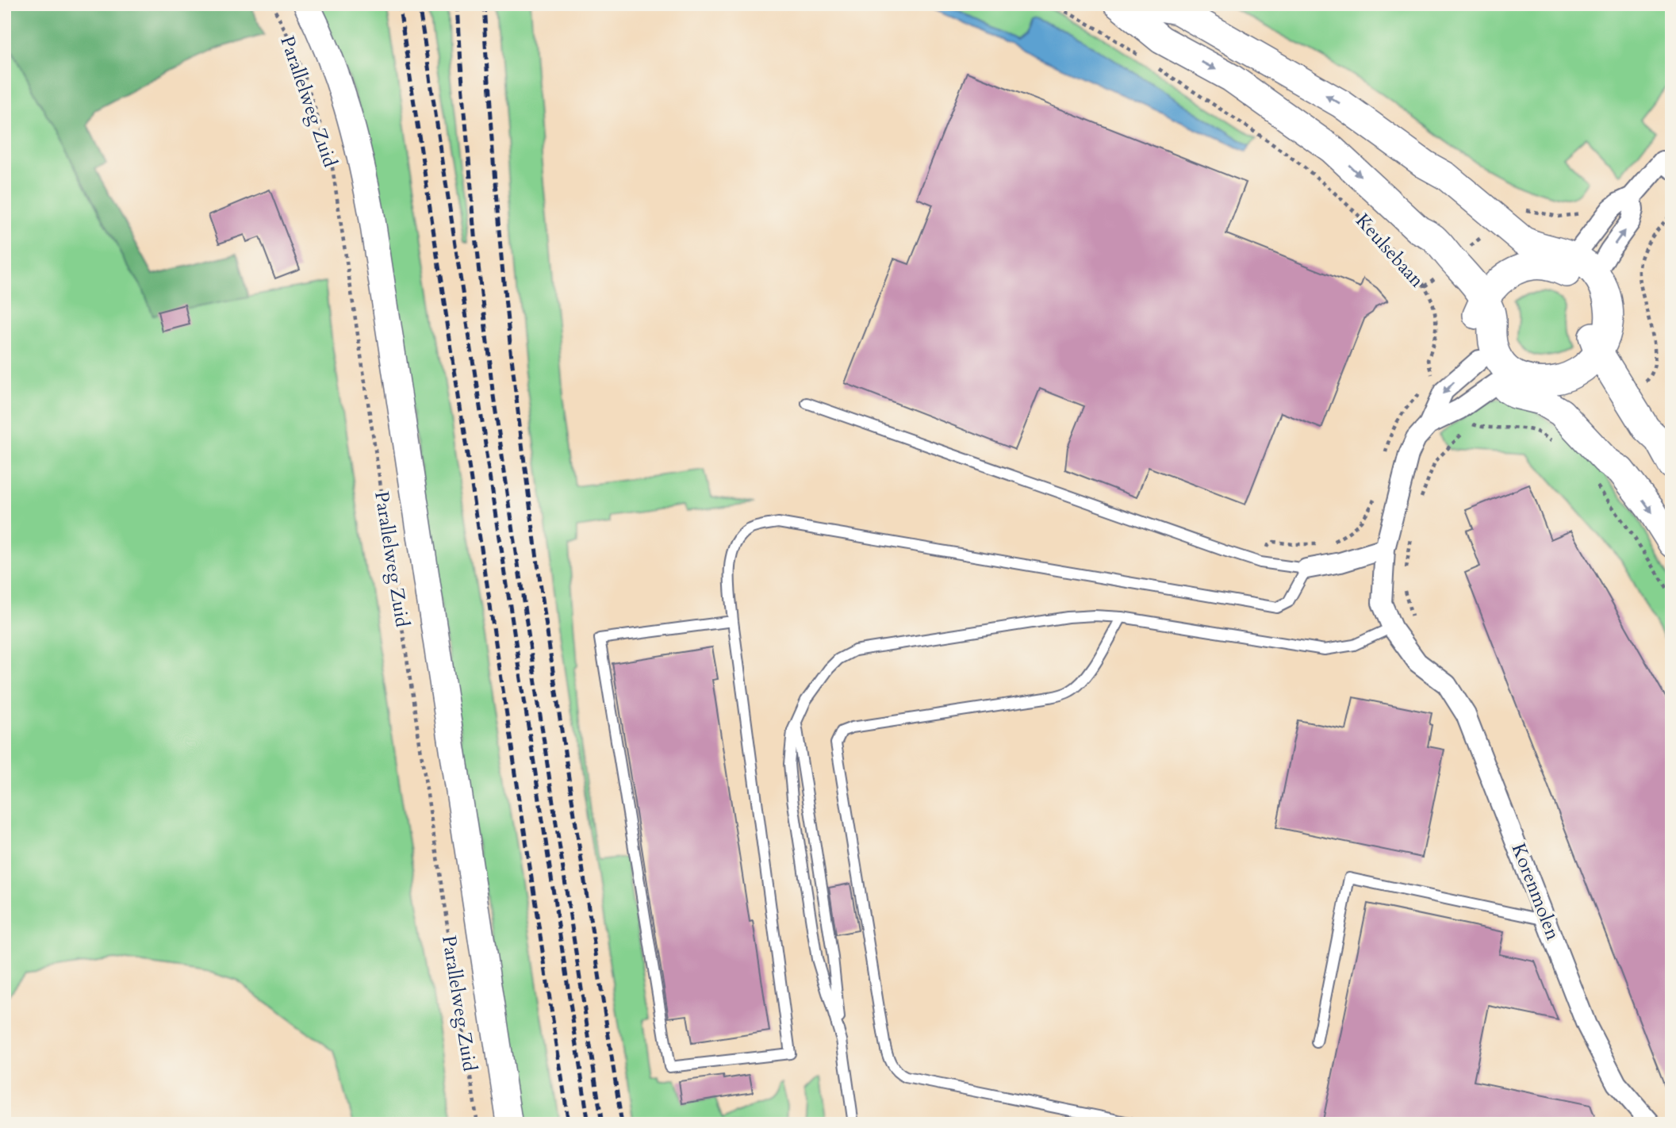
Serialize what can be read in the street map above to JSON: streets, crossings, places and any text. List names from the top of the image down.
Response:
{
  "streets": {
    "main road": ["Keulsebaan"],
    "street": ["Parallelweg Zuid", "Korenmolen"]
  },
  "crossings": [
    ["Keulsebaan", "Korenmolen"]
  ]
}
